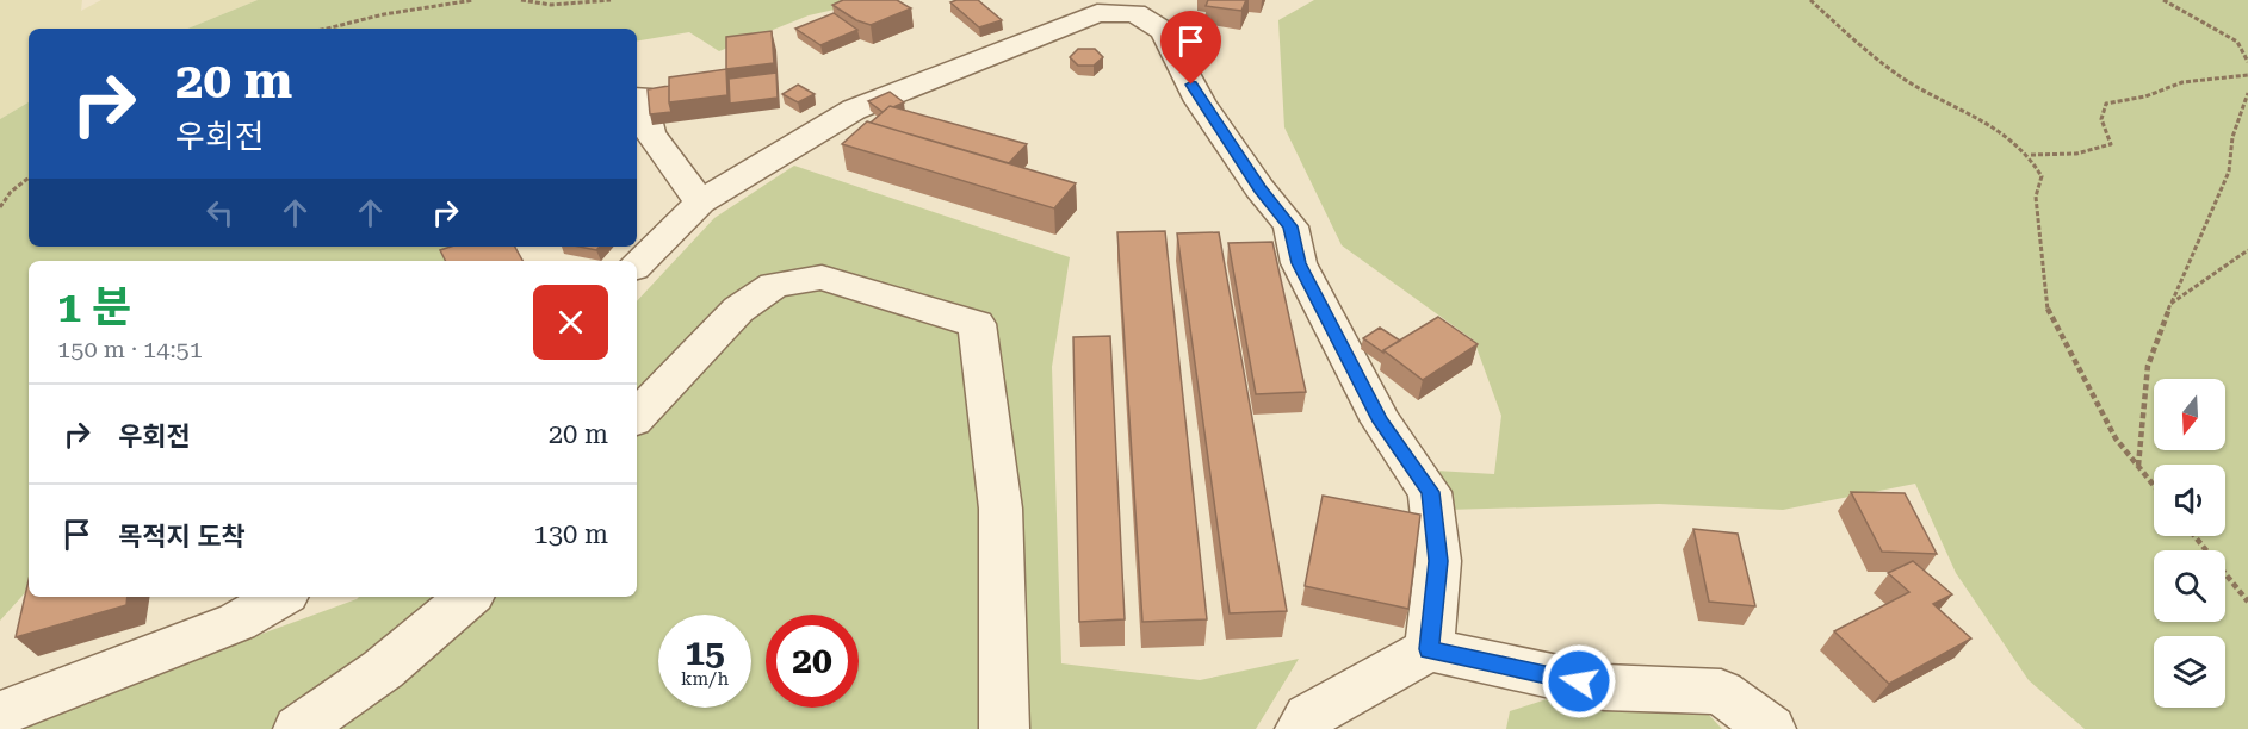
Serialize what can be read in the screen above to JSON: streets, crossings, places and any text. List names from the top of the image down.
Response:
{
  "north": "bottom",
  "page": {
    "turn": ["20 m", "우회전"],
    "heading": ["1 분", "150 m · 14:51"],
    "list": [
      {
        "name": "우회전",
        "value": "20 m"
      },
      {
        "name": "목적지 도착",
        "value": "130 m"
      }
    ],
    "speed": "15 km/h",
    "limit": "20"
  }
}
